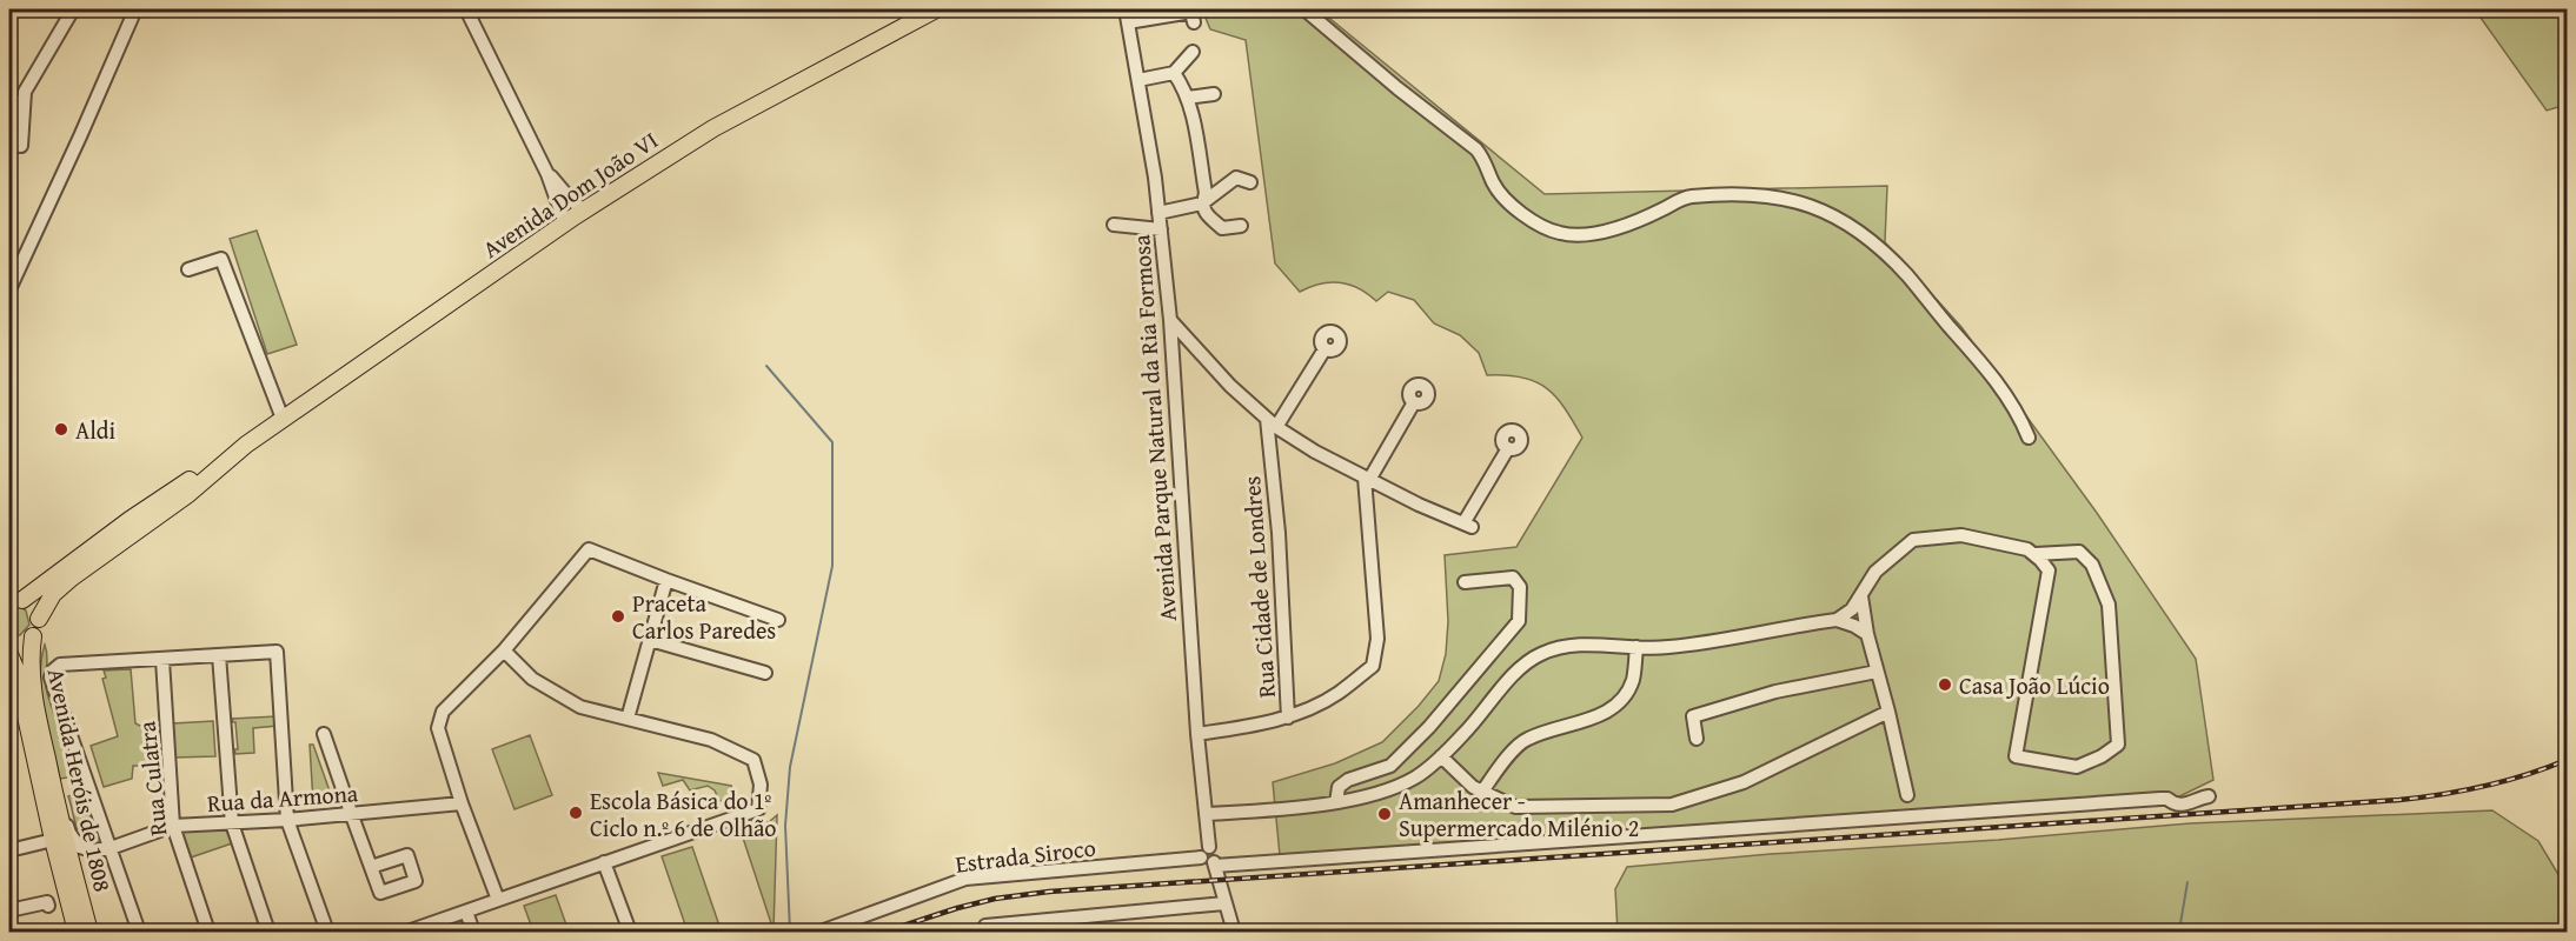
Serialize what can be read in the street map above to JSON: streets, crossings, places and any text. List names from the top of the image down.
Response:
{
  "streets": {
    "main road": ["Avenida Dom João VI", "Avenida Heróis de 1808"],
    "street": [
      "Avenida Parque Natural da Ria Formosa",
      "Rua Cidade de Londres",
      "Rua Culatra",
      "Rua da Armona",
      "Estrada Siroco"
    ]
  },
  "crossings": [
    ["Avenida Dom João VI", "Avenida Heróis de 1808"],
    ["Avenida Parque Natural da Ria Formosa", "Estrada Siroco"],
    ["Rua Culatra", "Rua da Armona"]
  ],
  "places": [
    "Aldi",
    "Praceta Carlos Paredes",
    "Casa João Lúcio",
    "Escola Básica do 1º Ciclo n.º 6 de Olhão",
    "Amanhecer - Supermercado Milénio 2"
  ]
}
